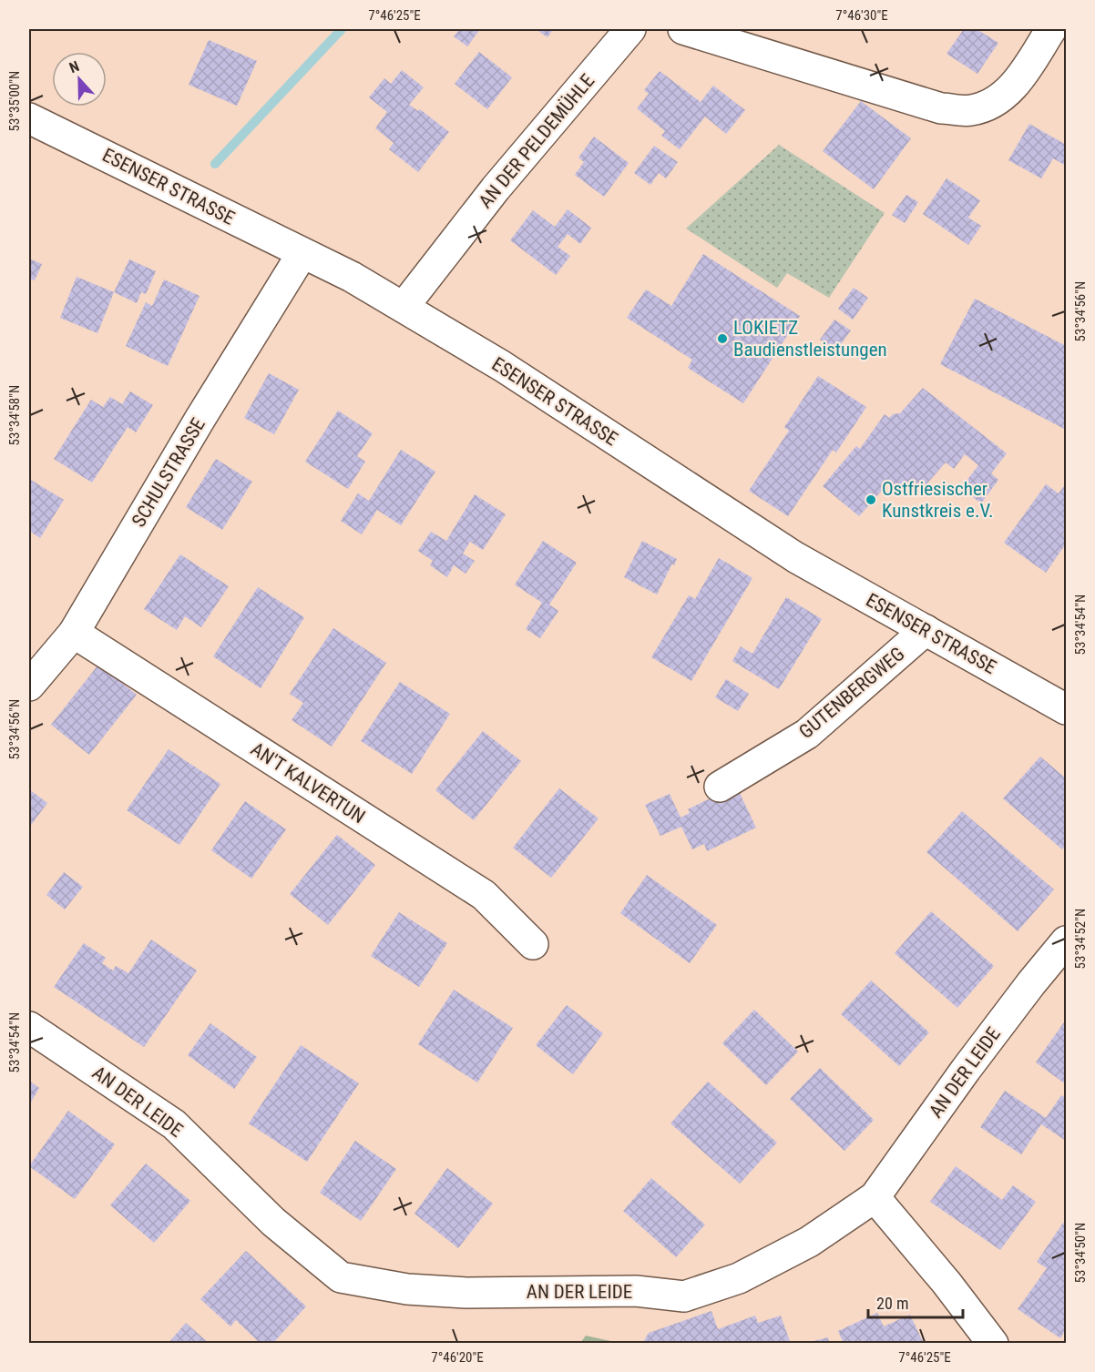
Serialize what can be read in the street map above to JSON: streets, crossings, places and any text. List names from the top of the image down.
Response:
{
  "streets": {
    "street": [
      "AN DER PELDEMÜHLE",
      "ESENSER STRASSE",
      "SCHULSTRASSE",
      "GUTENBERGWEG",
      "AN'T KALVERTUN",
      "AN DER LEIDE"
    ]
  },
  "crossings": [
    ["AN DER PELDEMÜHLE", "ESENSER STRASSE"],
    ["ESENSER STRASSE", "SCHULSTRASSE"],
    ["ESENSER STRASSE", "GUTENBERGWEG"],
    ["SCHULSTRASSE", "AN'T KALVERTUN"]
  ],
  "places": ["LOKIETZ Baudienstleistungen", "Ostfriesischer Kunstkreis e.V."],
  "scale_bar": "20 m",
  "north": "top",
  "coordinates": [
    "7°46'25\"E",
    "7°46'30\"E",
    "53°35'00\"N",
    "53°34'56\"N",
    "53°34'58\"N",
    "53°34'54\"N",
    "53°34'52\"N",
    "53°34'50\"N",
    "7°46'20\"E"
  ]
}
